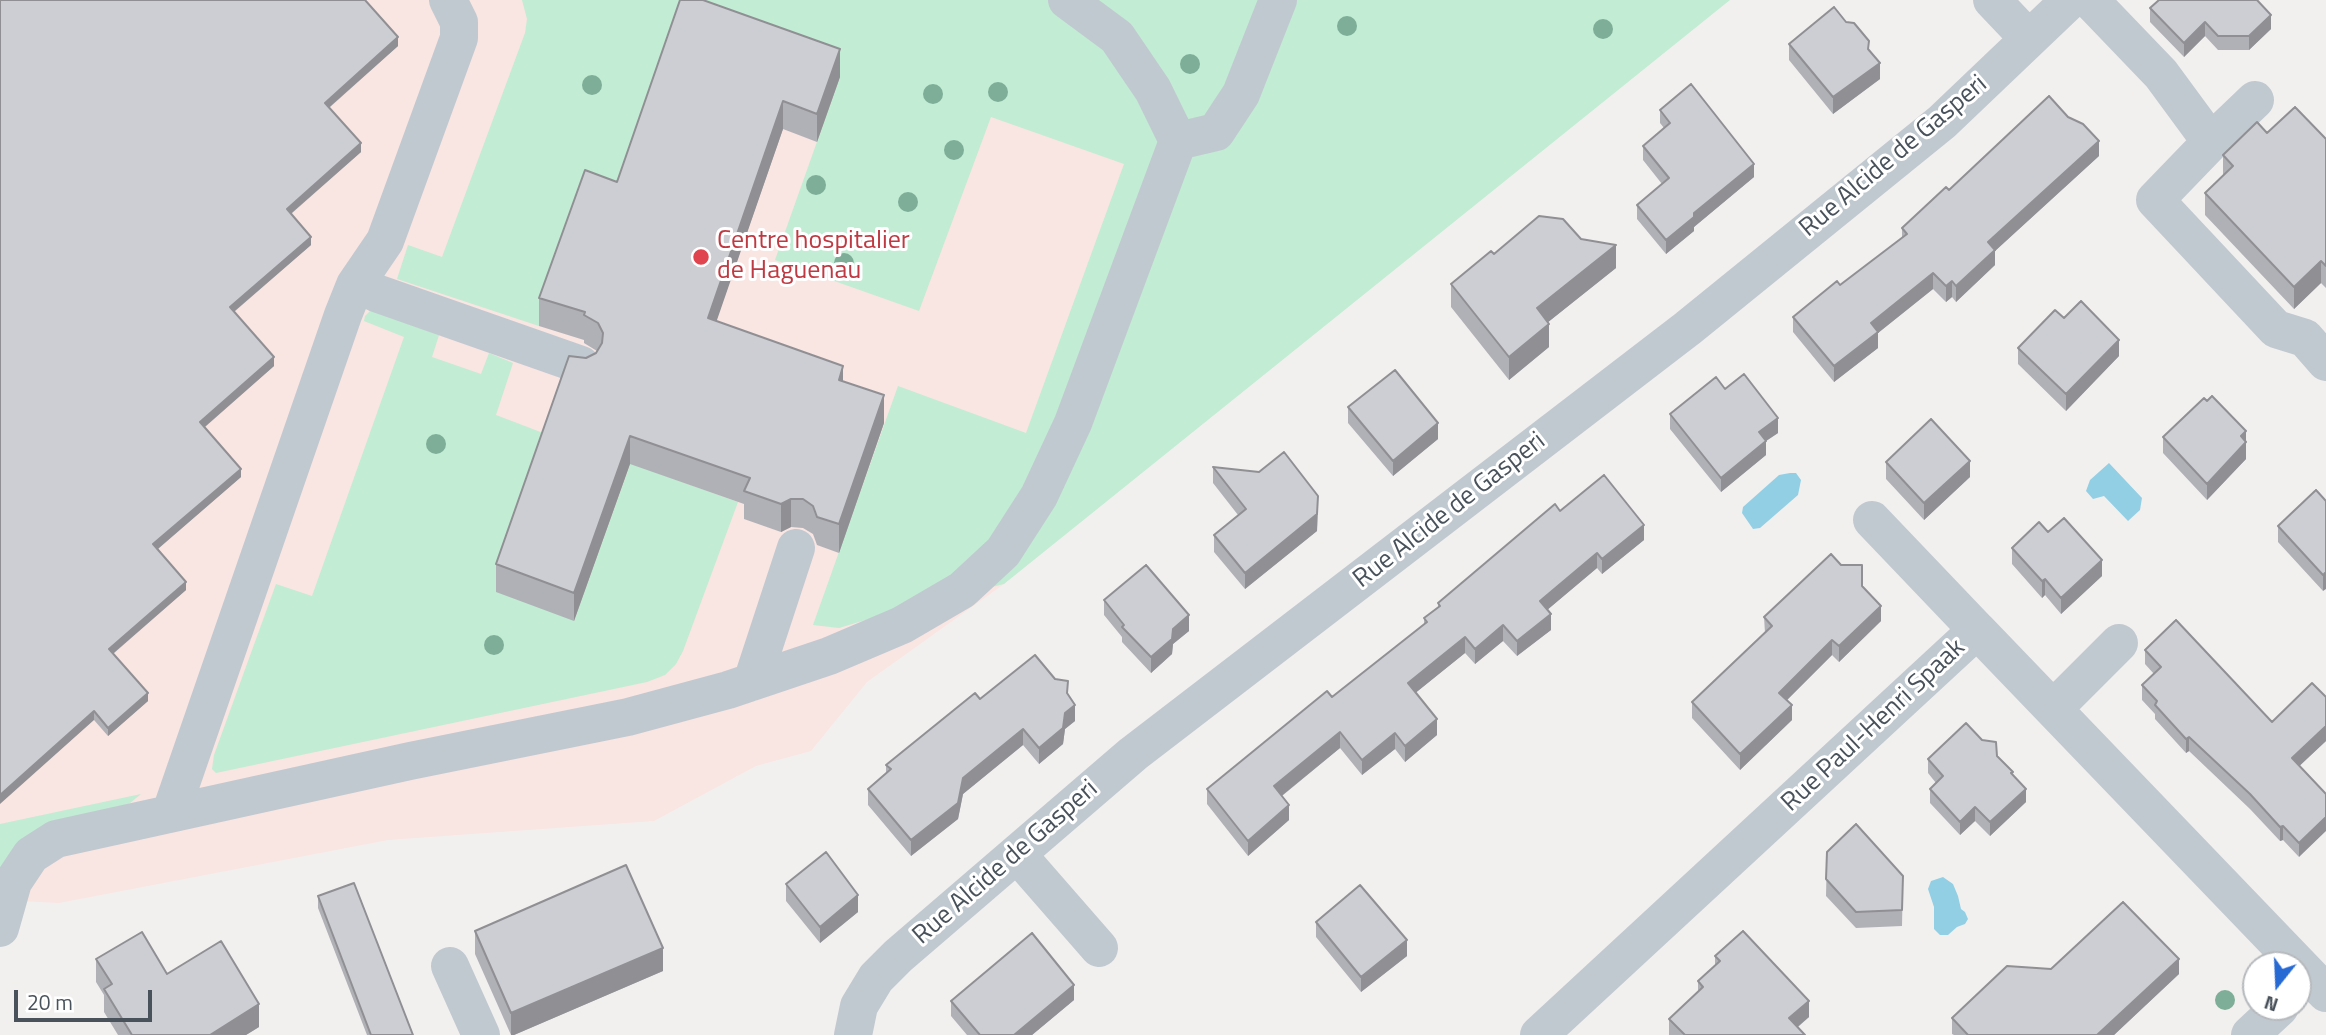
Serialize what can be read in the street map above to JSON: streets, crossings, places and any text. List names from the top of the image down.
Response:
{
  "streets": {
    "street": ["Rue Alcide de Gasperi", "Rue Paul-Henri Spaak"]
  },
  "places": ["Centre hospitalier de Haguenau"],
  "scale_bar": "20 m",
  "north": "bottom"
}
